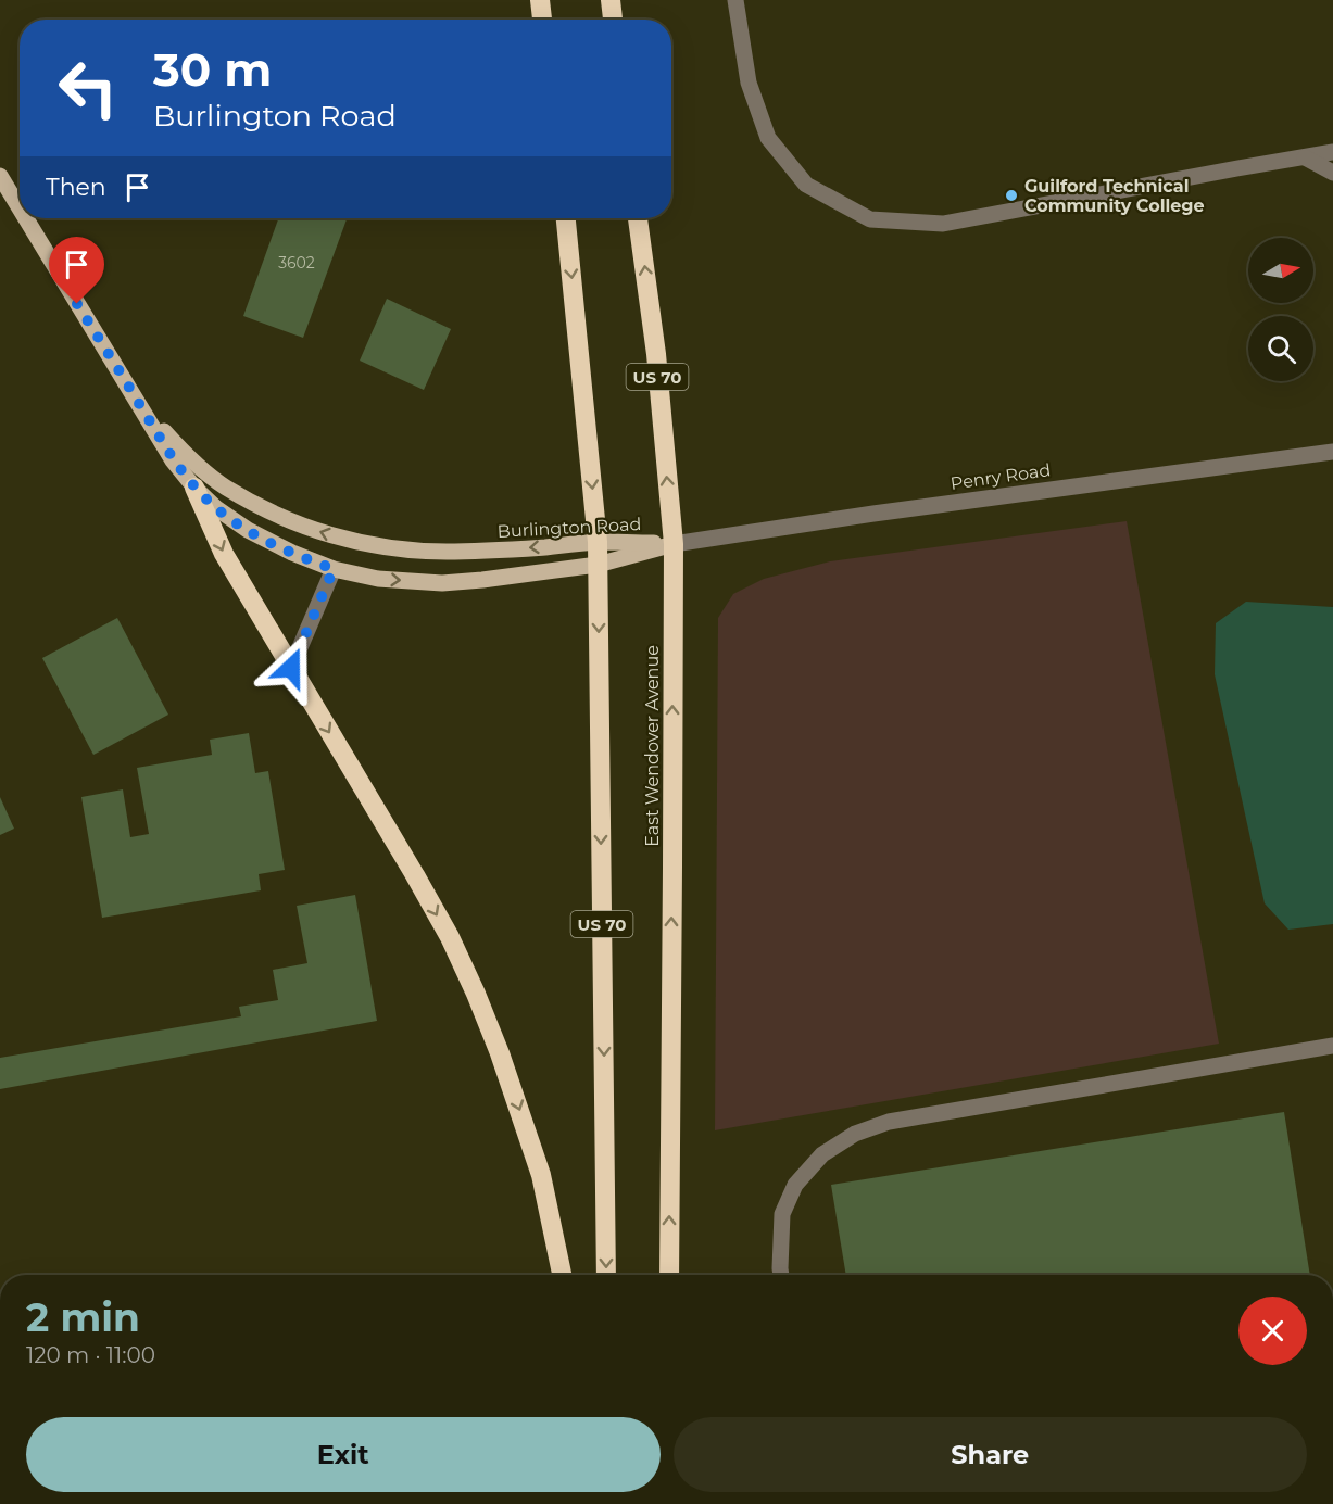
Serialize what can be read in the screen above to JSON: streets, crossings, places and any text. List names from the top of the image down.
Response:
{
  "streets": {
    "highway": ["US 70", "East Wendover Avenue"],
    "main road": ["Burlington Road"],
    "street": ["Penry Road"]
  },
  "crossings": [
    ["US 70", "Burlington Road"],
    ["Penry Road", "Burlington Road"],
    ["Penry Road", "East Wendover Avenue"],
    ["Burlington Road", "East Wendover Avenue"]
  ],
  "places": ["Guilford Technical Community College"],
  "house_numbers": ["3602"],
  "north": "right",
  "page": {
    "turn": ["30 m", "Burlington Road"],
    "then": "Then",
    "heading": ["2 min", "120 m · 11:00"],
    "buttons": ["Exit", "Share"]
  }
}
